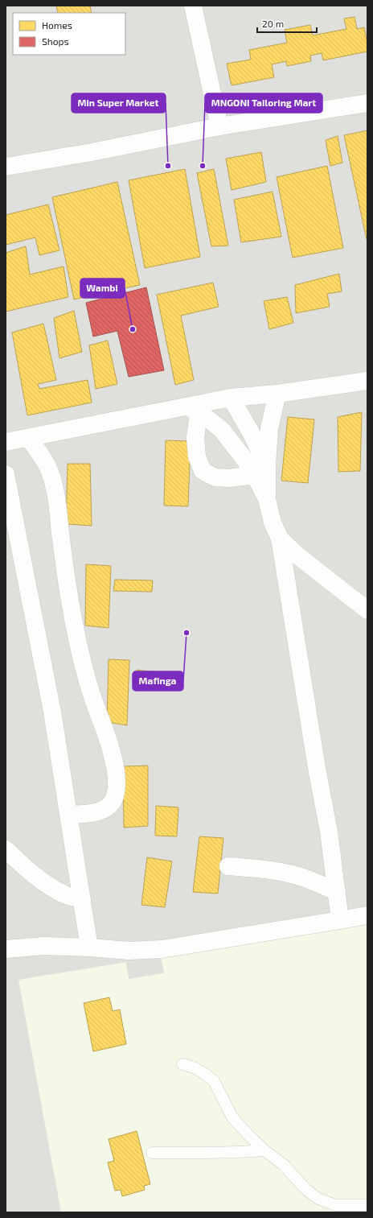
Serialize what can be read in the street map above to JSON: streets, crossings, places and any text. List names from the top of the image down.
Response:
{
  "places": [
    "Min Super Market",
    "MNGONI Tailoring Mart",
    "Wambi",
    "Mafinga"
  ],
  "legend": ["Homes", "Shops"],
  "scale_bar": "20 m"
}
